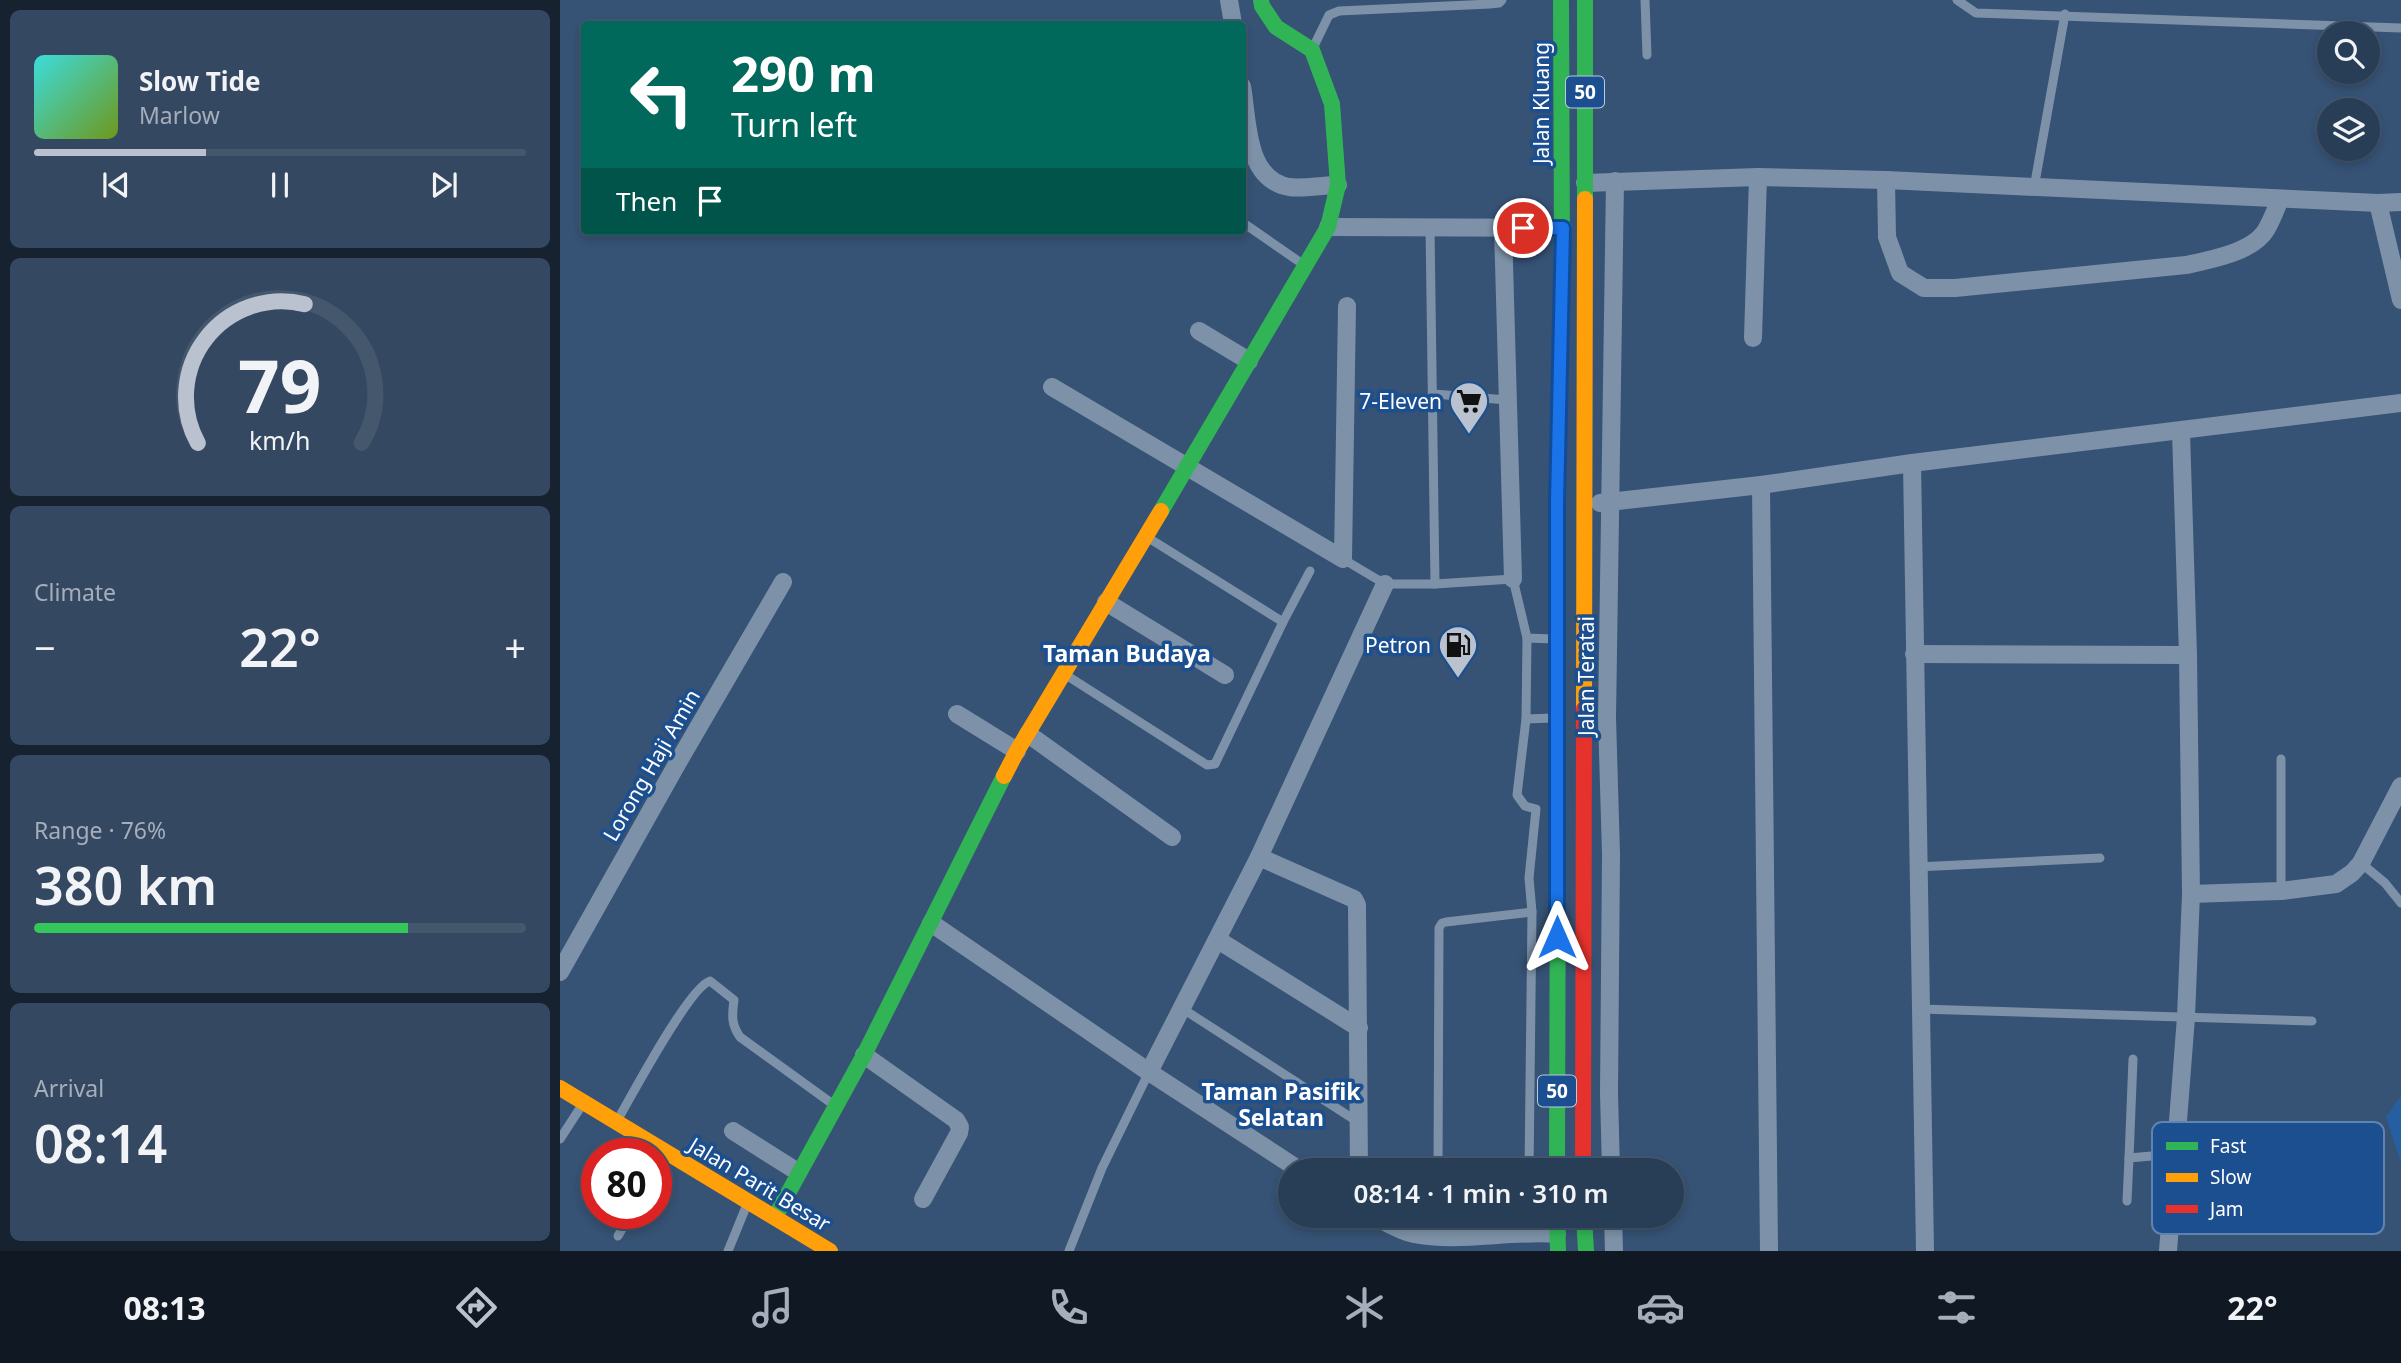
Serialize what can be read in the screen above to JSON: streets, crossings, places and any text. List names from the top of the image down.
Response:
{
  "streets": {
    "main road": ["50", "Jalan Kluang", "Jalan Parit Besar"],
    "street": ["Jalan Teratai", "Lorong Haji Amin"]
  },
  "crossings": [
    ["Jalan Kluang", "Jalan Teratai"]
  ],
  "districts": ["Taman Budaya", "Taman Pasifik Selatan"],
  "places": {
    "supermarket": ["7-Eleven"],
    "fuel station": ["Petron"]
  },
  "legend": ["Fast", "Slow", "Jam"],
  "page": {
    "turn": ["290 m", "Turn left"],
    "song": ["Slow Tide", "Marlow"],
    "then": "Then",
    "tile": [
      "Climate",
      ["Range · 76%", "380 km"],
      ["Arrival", "08:14"]
    ],
    "heat": ["−", "22°", "+"],
    "limit": "80",
    "trip": "08:14 · 1 min · 310 m",
    "tabs": ["08:13", "22°"],
    "gauge": ["79", "km/h"]
  }
}
